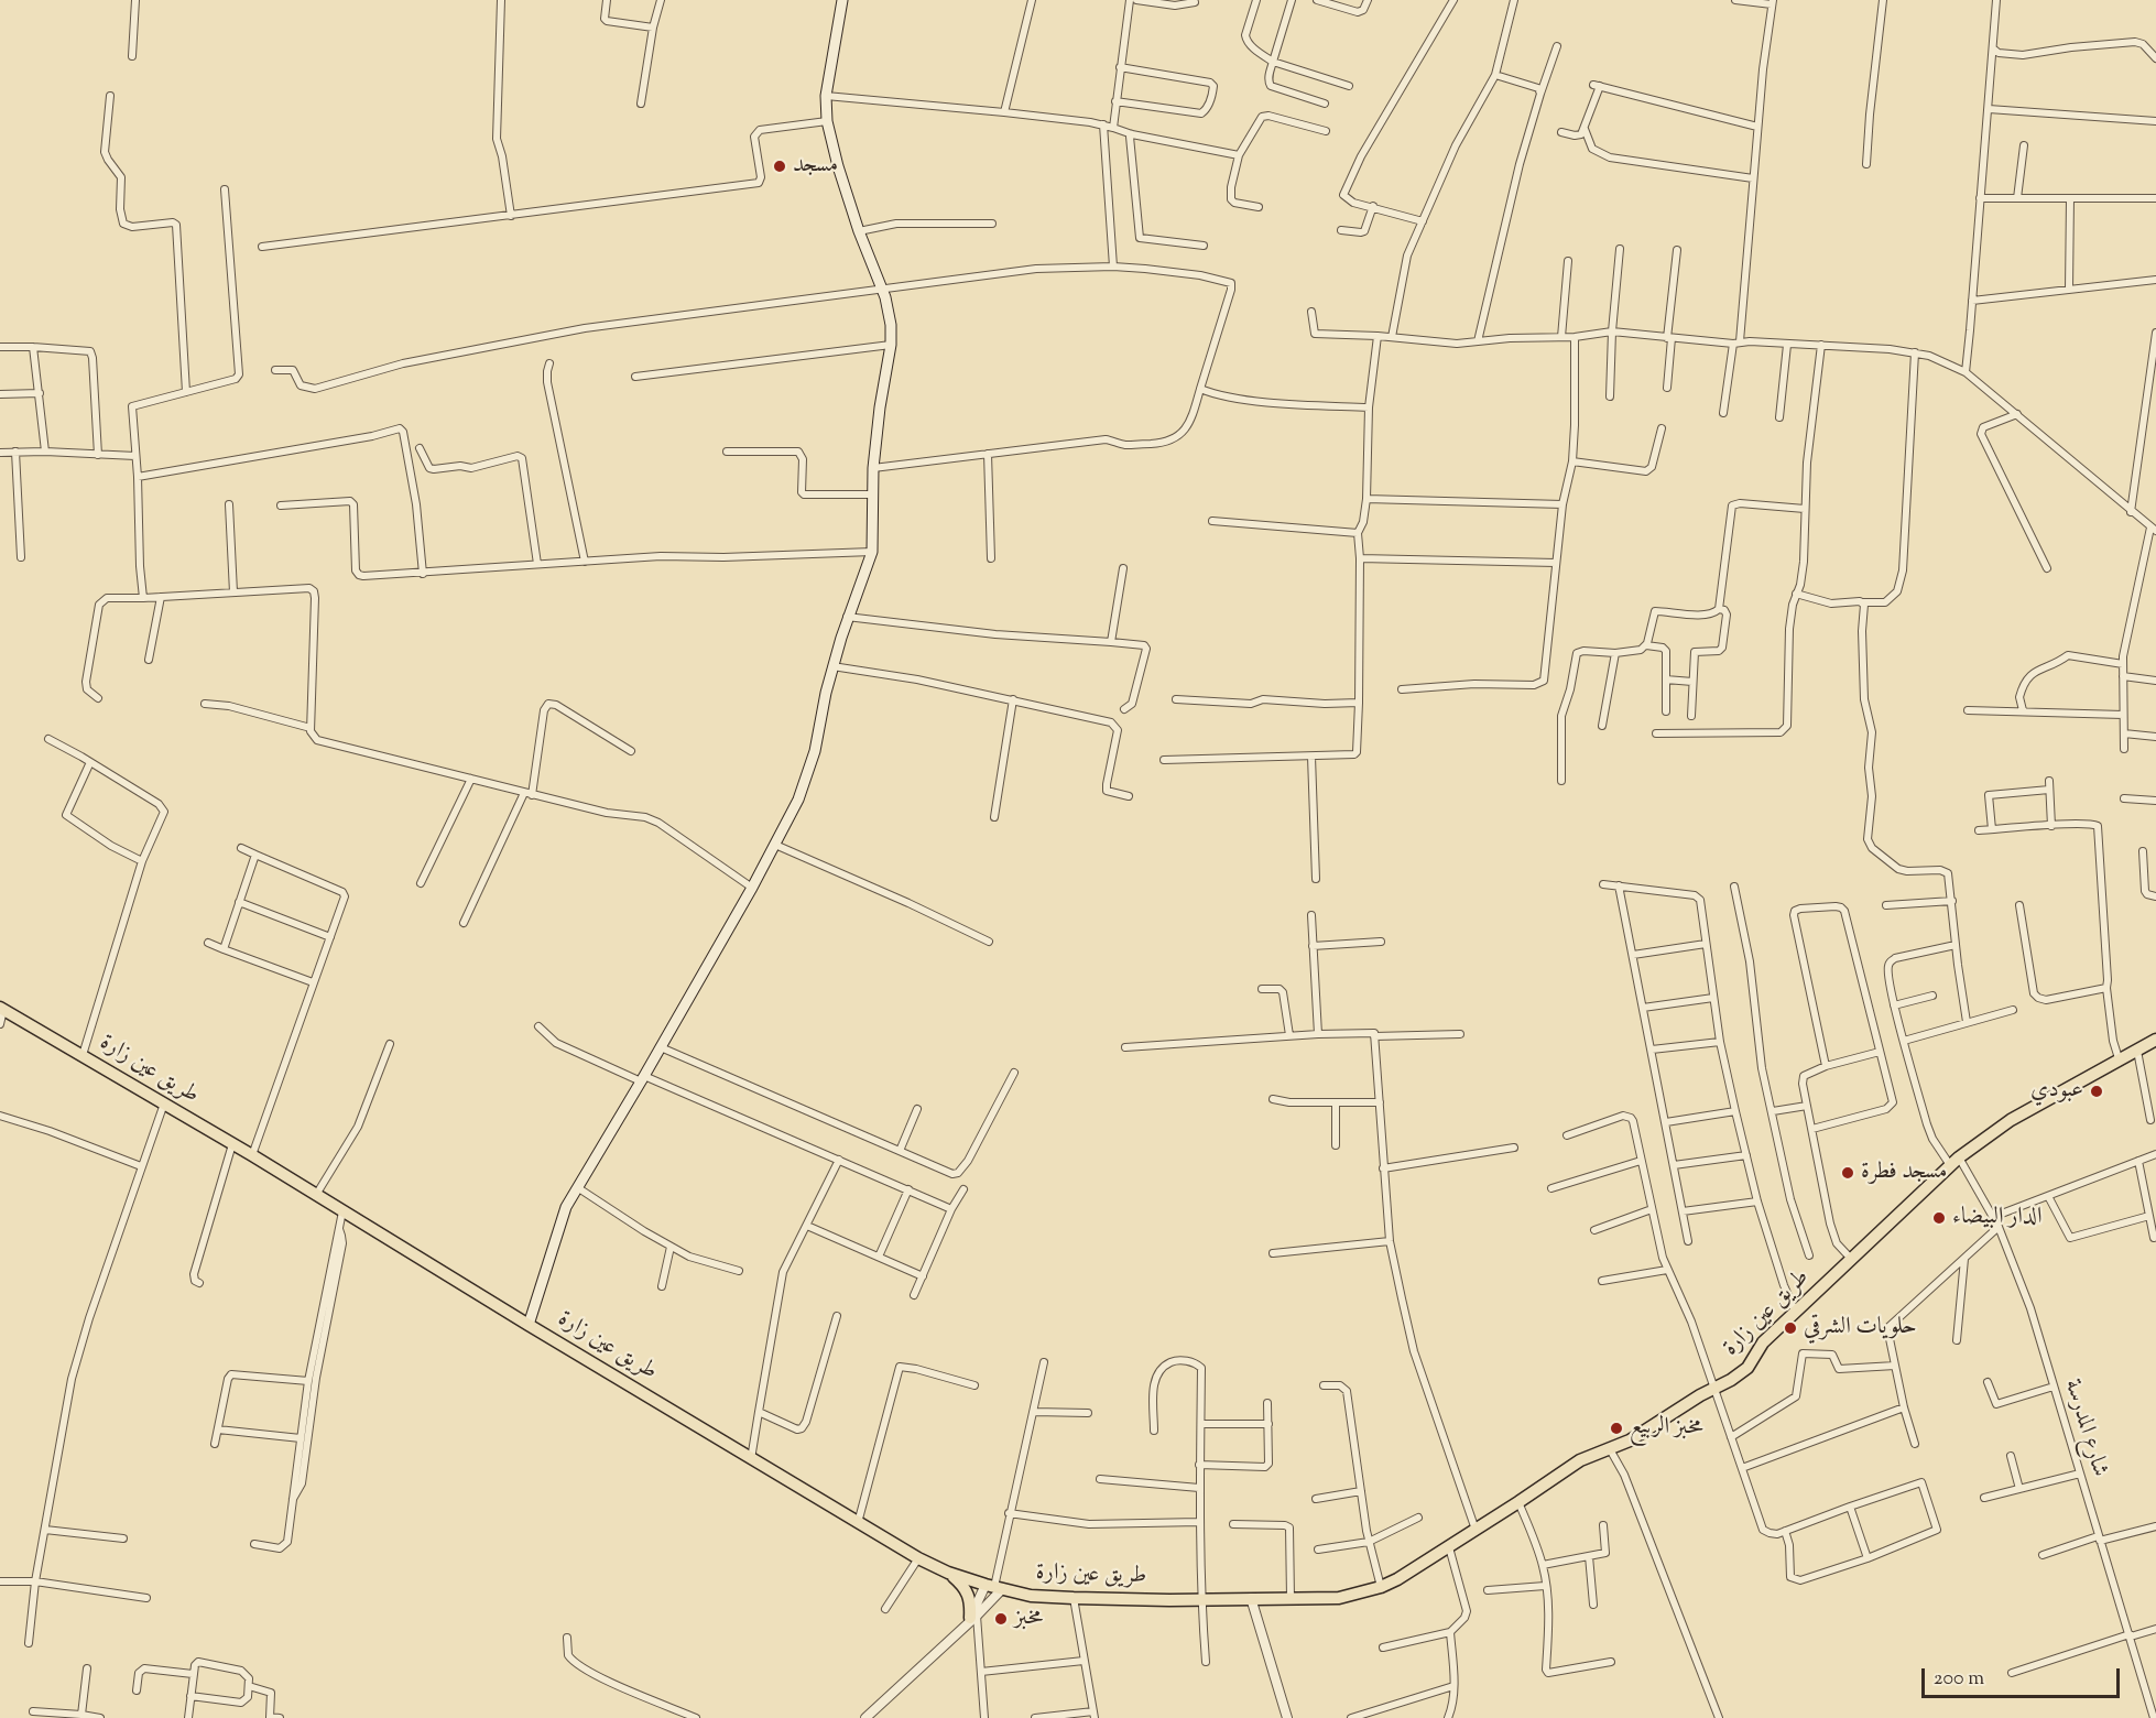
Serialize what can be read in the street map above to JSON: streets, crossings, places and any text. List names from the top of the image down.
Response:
{
  "streets": {
    "main road": ["طريق عين زارة"],
    "street": ["شارع المدرسة"]
  },
  "crossings": [
    ["طريق عين زارة", "شارع المدرسة"]
  ],
  "places": [
    "مسجد",
    "عبودي",
    "مسجد فطرة",
    "الدار البيضاء",
    "حلويات الشرقي",
    "مخبز الربيع",
    "مخبز"
  ],
  "scale_bar": "200 m"
}
